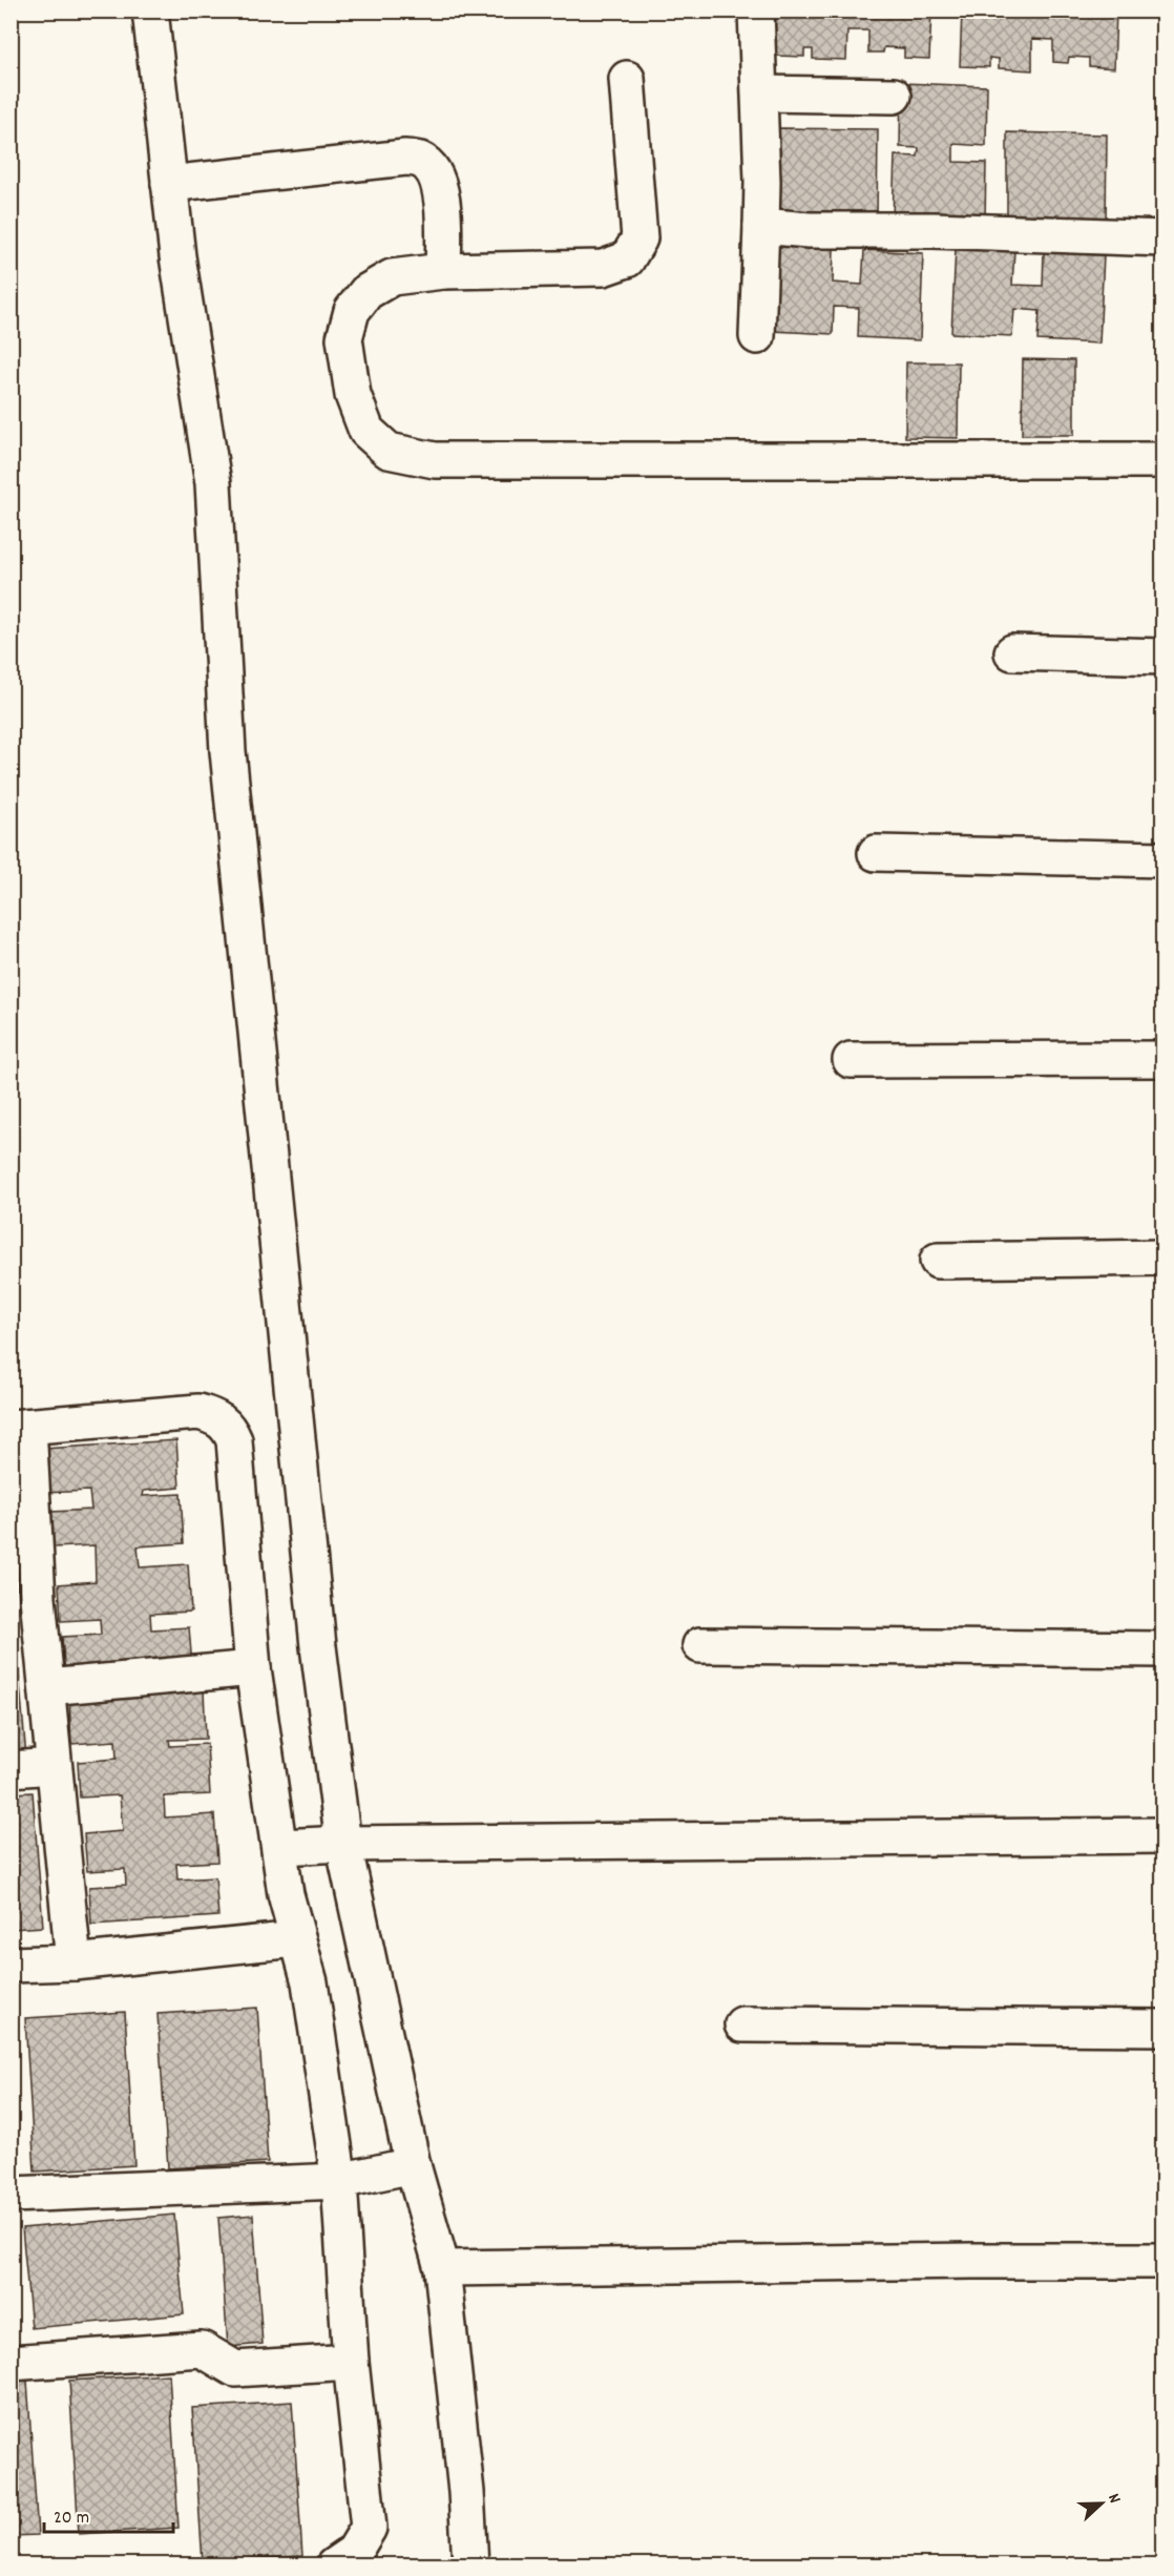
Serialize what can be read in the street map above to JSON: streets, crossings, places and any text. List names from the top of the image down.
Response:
{
  "scale_bar": "20 m",
  "north": "right"
}
